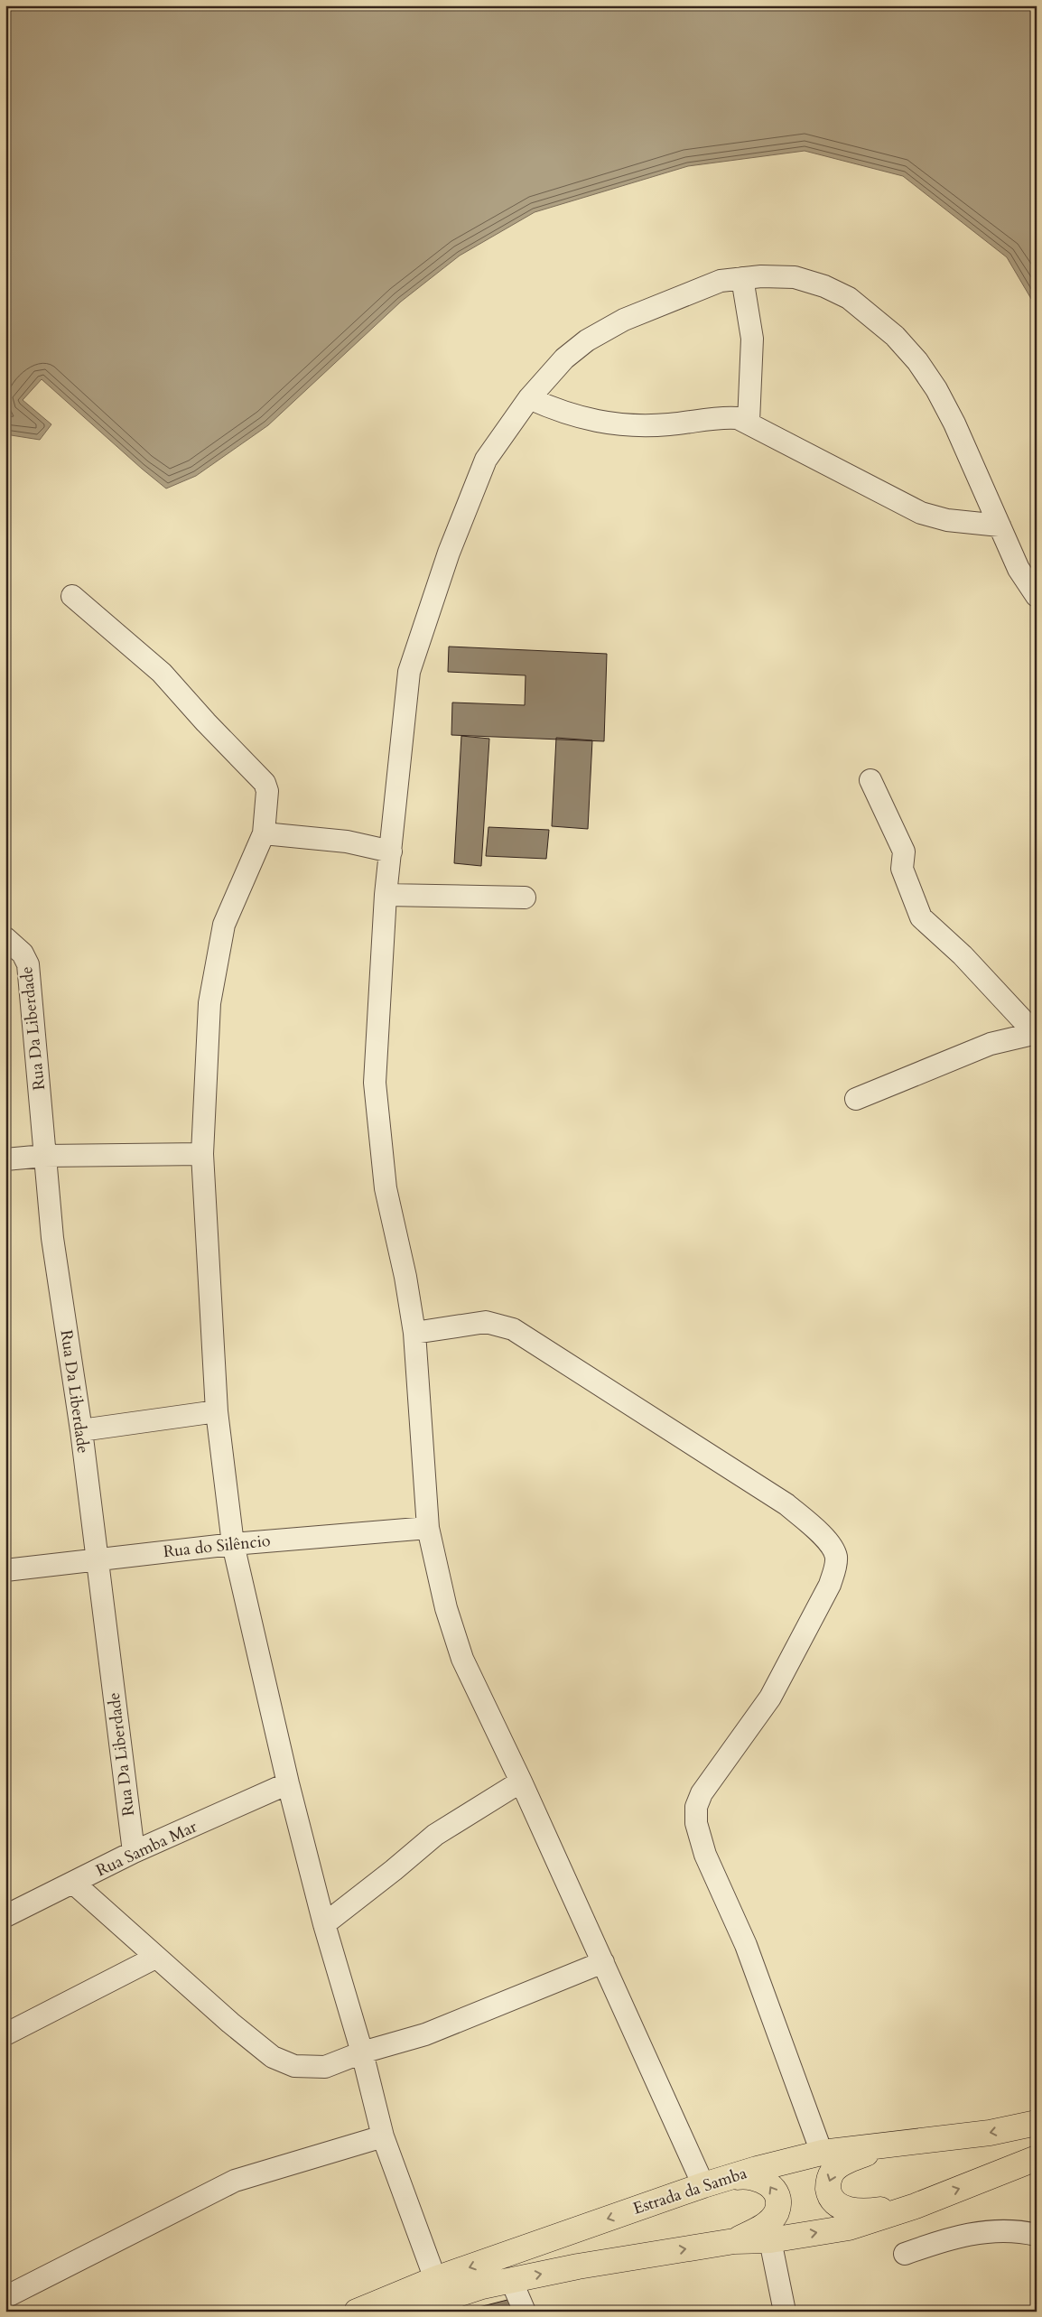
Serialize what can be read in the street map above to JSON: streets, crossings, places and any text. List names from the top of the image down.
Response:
{
  "streets": {
    "main road": ["Estrada da Samba"],
    "street": ["Rua Da Liberdade", "Rua do Silêncio", "Rua Samba Mar"]
  },
  "crossings": [
    ["Rua Da Liberdade", "Rua do Silêncio"],
    ["Rua Da Liberdade", "Rua Samba Mar"]
  ]
}
